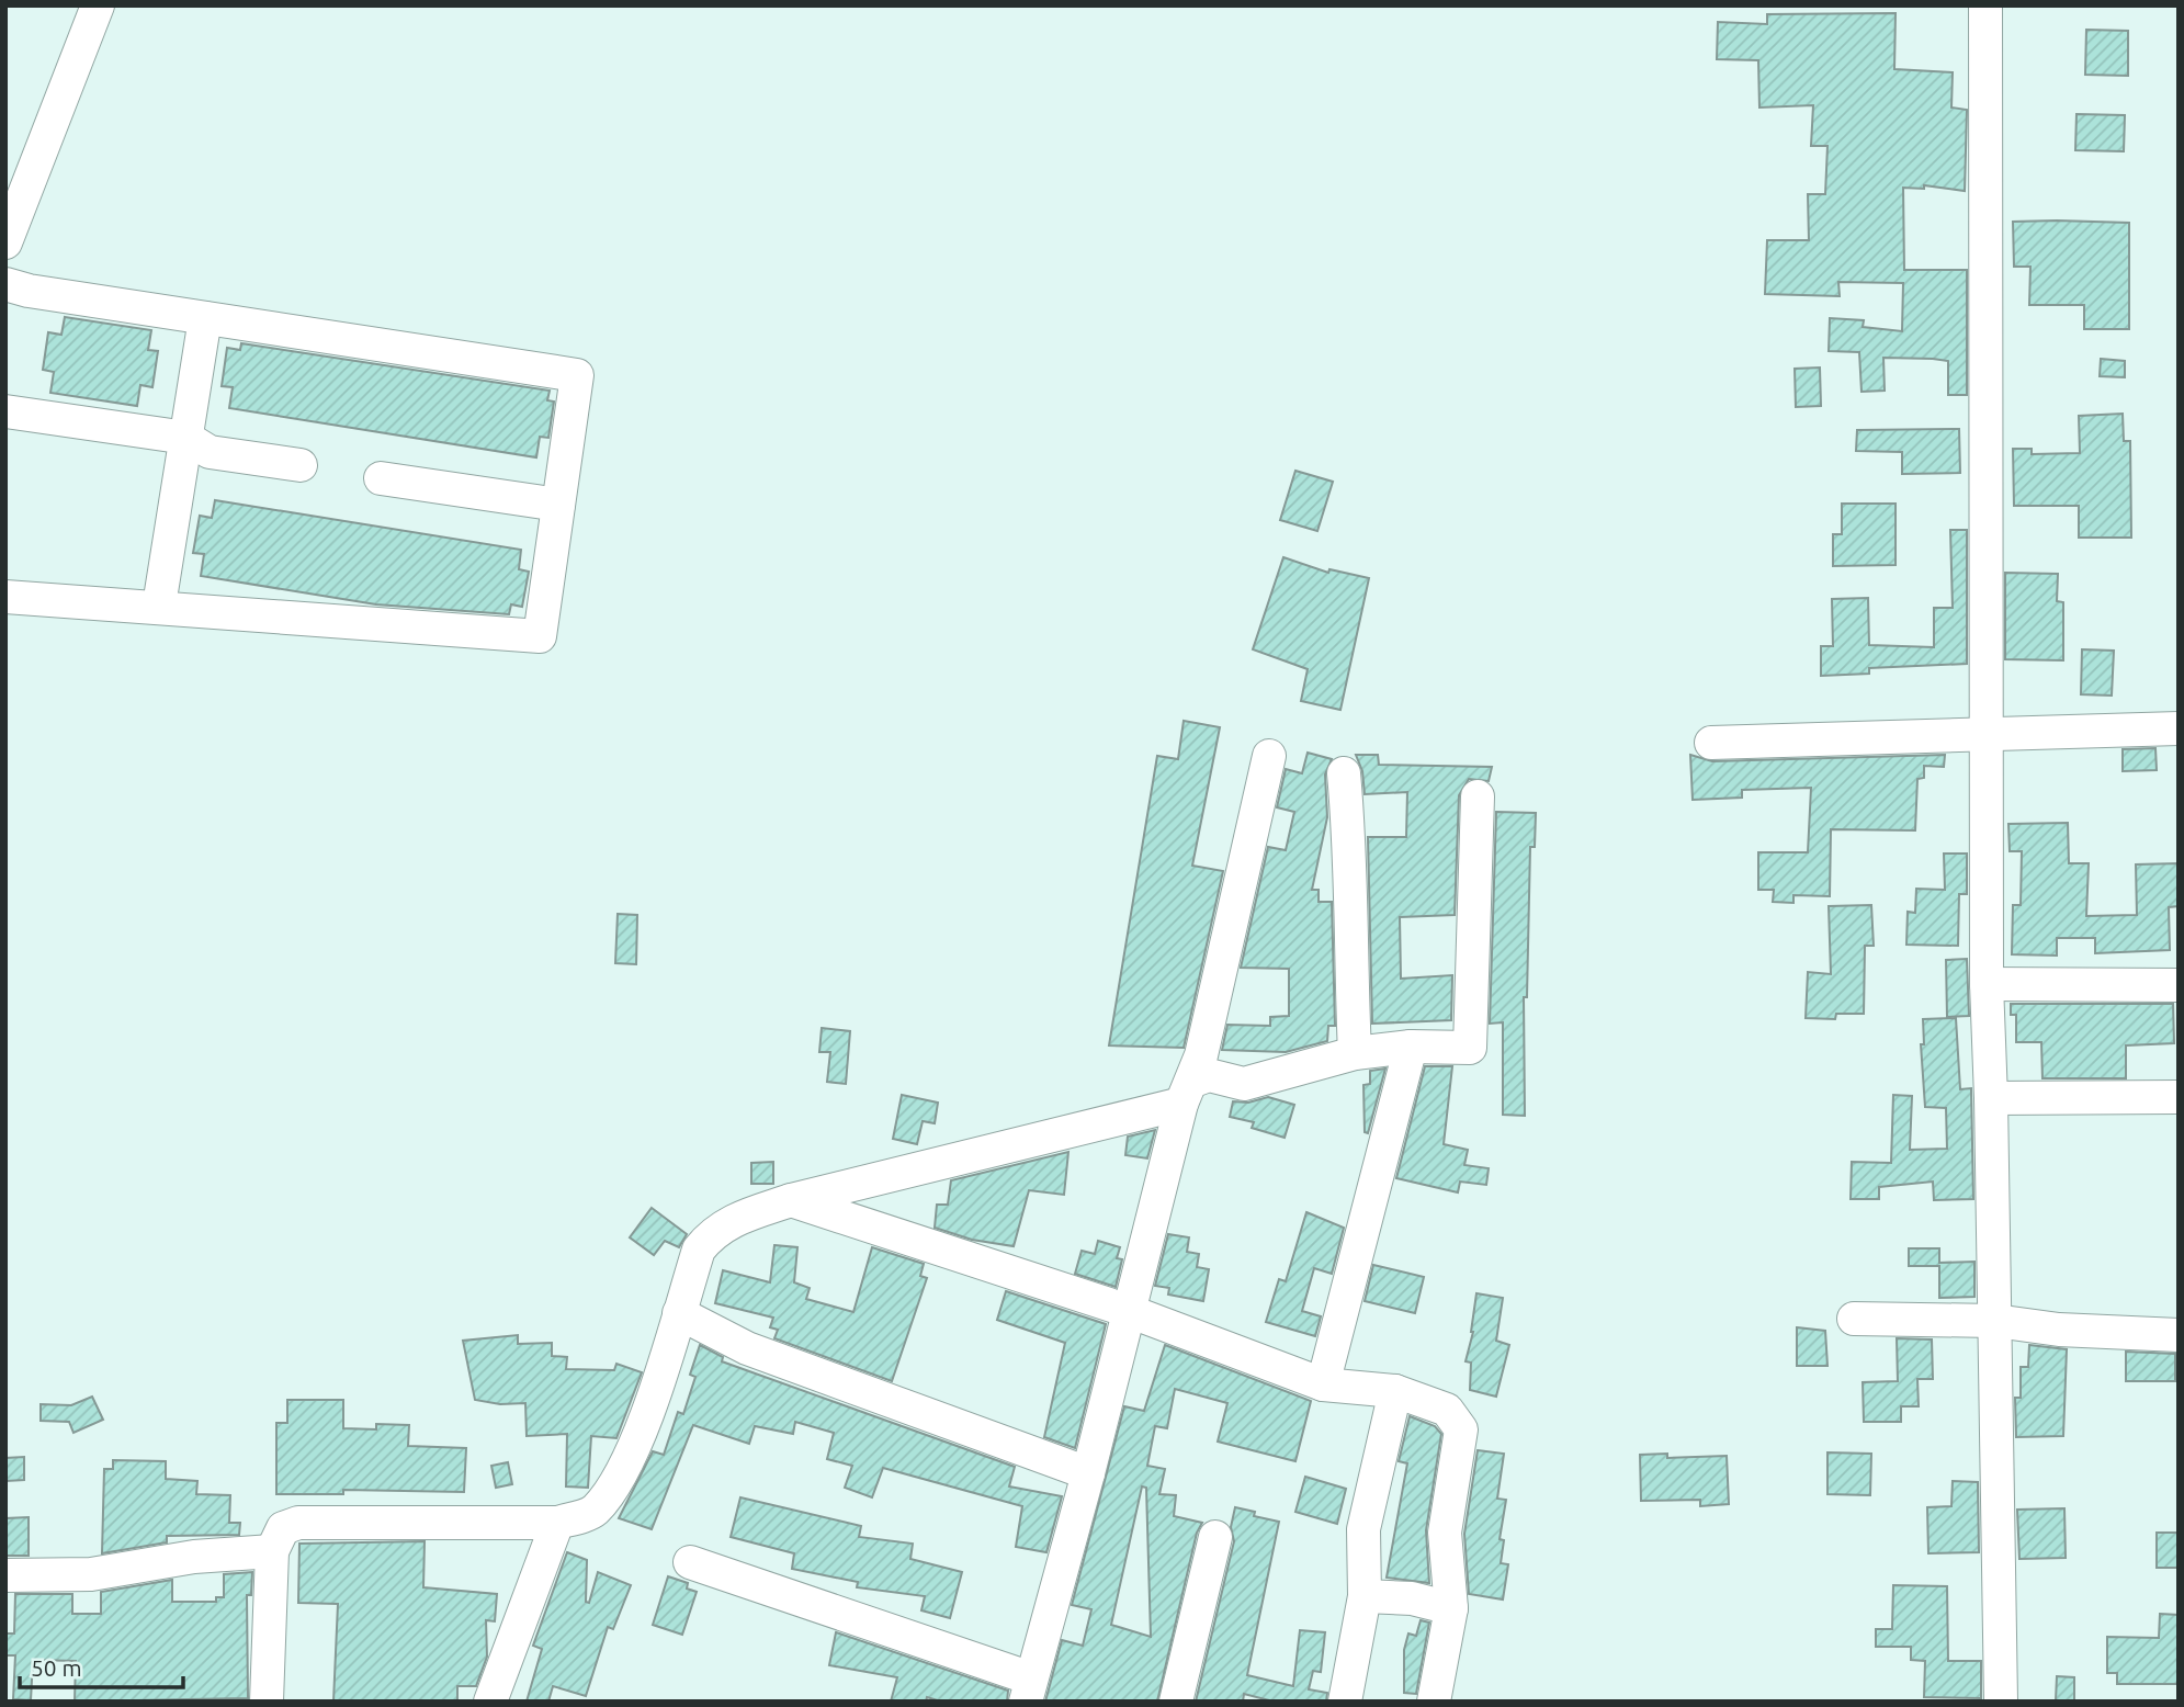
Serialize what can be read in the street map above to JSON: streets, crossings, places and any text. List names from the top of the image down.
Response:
{
  "scale_bar": "50 m"
}
